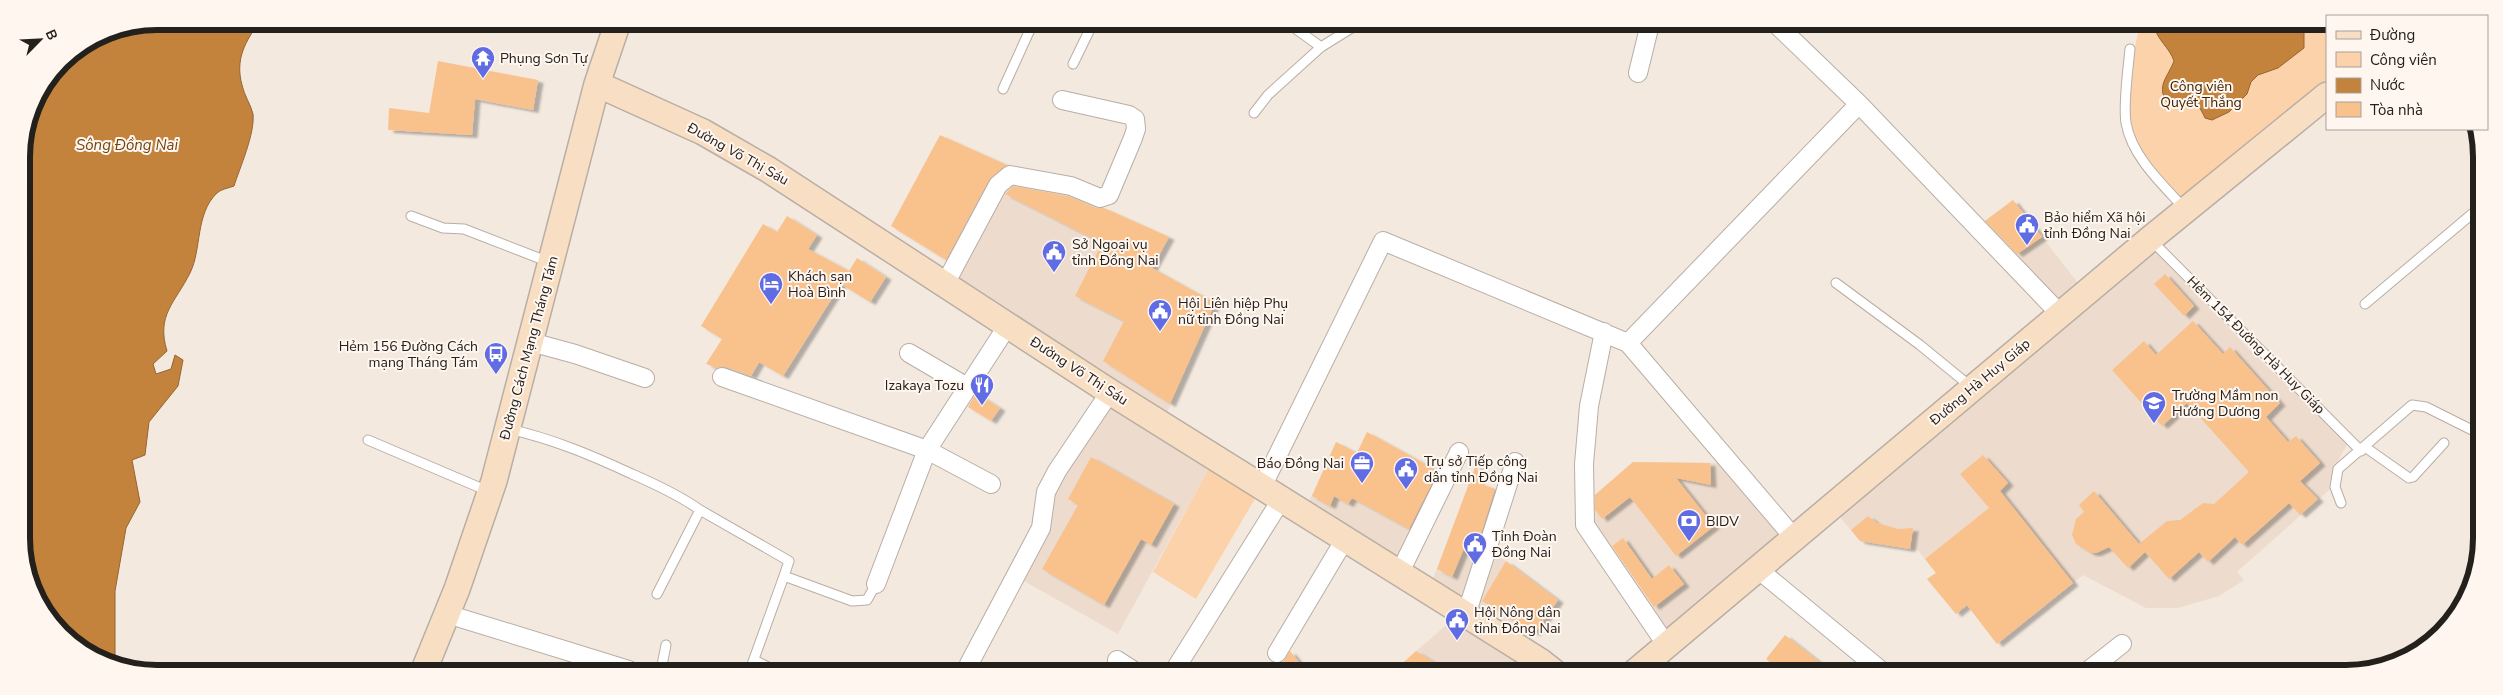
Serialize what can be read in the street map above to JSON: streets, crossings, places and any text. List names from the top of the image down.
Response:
{
  "streets": {
    "main road": ["Đường Võ Thị Sáu", "Đường Cách Mạng Tháng Tám", "Đường Hà Huy Giáp"],
    "lane": ["Hẻm 154 Đường Hà Huy Giáp"]
  },
  "crossings": [
    ["Đường Võ Thị Sáu", "Đường Cách Mạng Tháng Tám"],
    ["Hẻm 154 Đường Hà Huy Giáp", "Đường Hà Huy Giáp"]
  ],
  "water": ["Sông Đồng Nai"],
  "parks": ["Công viên Quyết Thắng"],
  "places": {
    "temple": ["Phụng Sơn Tự"],
    "public building": [
      "Bảo hiểm Xã hội tỉnh Đồng Nai",
      "Sở Ngoại vụ tỉnh Đồng Nai",
      "Hội Liên hiệp Phụ nữ tỉnh Đồng Nai",
      "Trụ sở Tiếp công dân tỉnh Đồng Nai",
      "Tỉnh Đoàn Đồng Nai",
      "Hội Nông dân tỉnh Đồng Nai"
    ],
    "hotel": ["Khách sạn Hoà Bình"],
    "bus stop": ["Hẻm 156 Đường Cách mạng Tháng Tám"],
    "restaurant": ["Izakaya Tozu"],
    "school or university": ["Trường Mầm non Hướng Dương"],
    "office": ["Báo Đồng Nai"],
    "bank": ["BIDV"]
  },
  "legend": [
    "Đường",
    "Công viên",
    "Nước",
    "Tòa nhà"
  ],
  "north": "top right"
}
